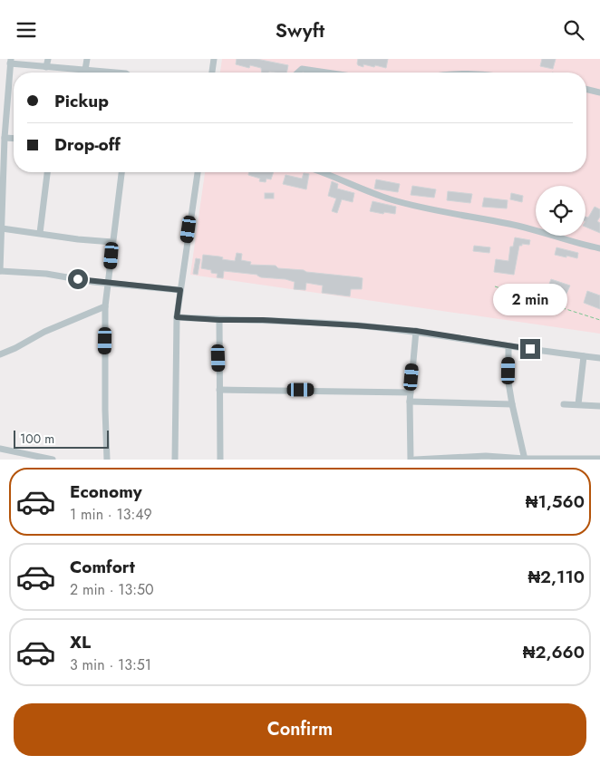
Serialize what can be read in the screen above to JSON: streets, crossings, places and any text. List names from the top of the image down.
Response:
{
  "scale_bar": "100 m",
  "page": {
    "header": "Swyft",
    "banner": ["Pickup", "Drop-off"],
    "bubble": "2 min",
    "scale": "100 m",
    "list": [
      {
        "name": "Economy",
        "note": "1 min · 13:49",
        "value": "₦1,560"
      },
      {
        "name": "Comfort",
        "note": "2 min · 13:50",
        "value": "₦2,110"
      },
      {
        "name": "XL",
        "note": "3 min · 13:51",
        "value": "₦2,660"
      }
    ],
    "buttons": "Confirm"
  }
}
